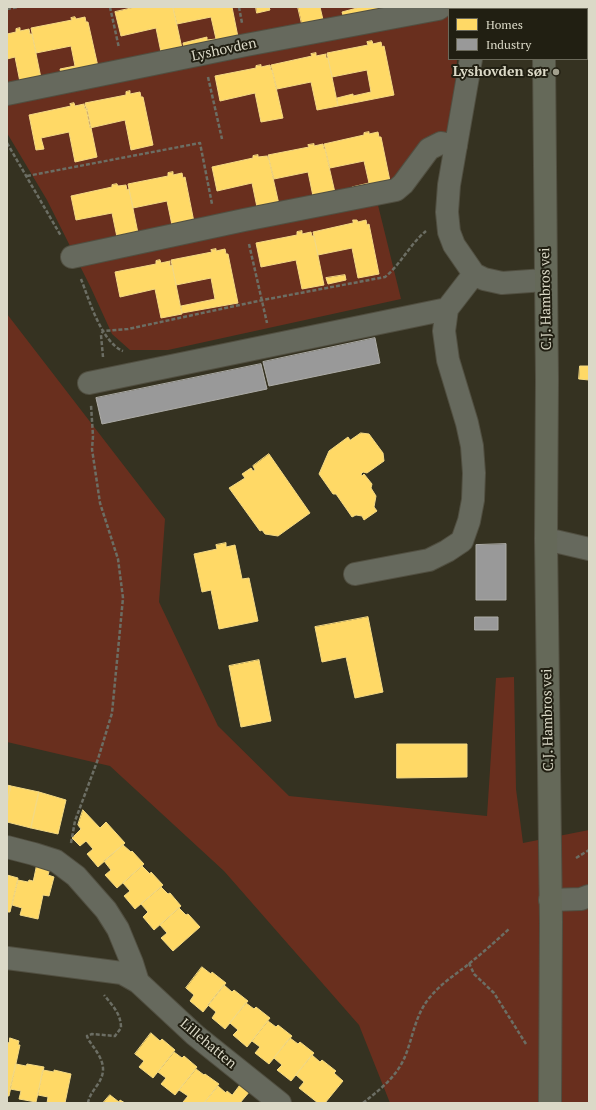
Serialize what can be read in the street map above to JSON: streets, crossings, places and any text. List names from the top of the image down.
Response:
{
  "streets": {
    "main road": ["C.J. Hambros vei"],
    "street": ["Lyshovden", "Lillehatten"]
  },
  "places": ["Lyshovden sør"],
  "legend": ["Homes", "Industry"]
}
